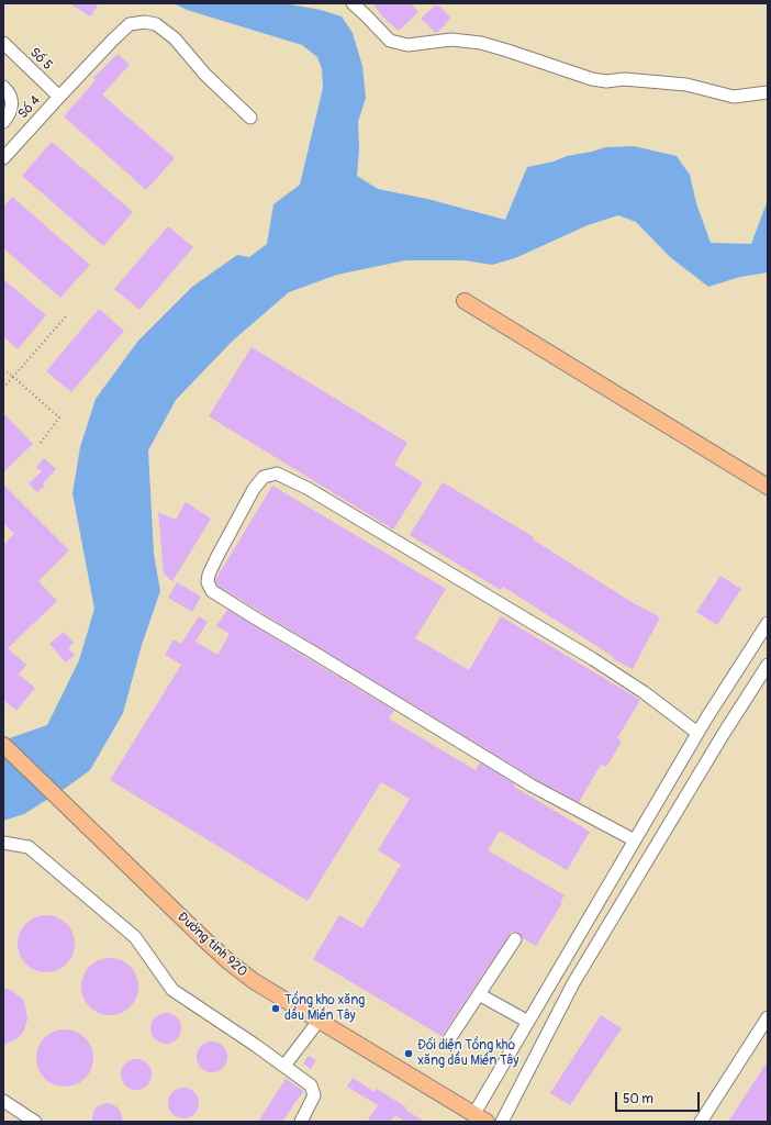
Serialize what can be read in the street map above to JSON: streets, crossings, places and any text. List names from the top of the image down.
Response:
{
  "streets": {
    "main road": ["Đường tỉnh 920"],
    "street": ["Số 5", "Số 4"]
  },
  "crossings": [
    ["Số 5", "Số 4"]
  ],
  "places": ["Tổng kho xăng dầu Miền Tây", "Đối diện Tổng kho xăng dầu Miền Tây"],
  "scale_bar": "50 m"
}
